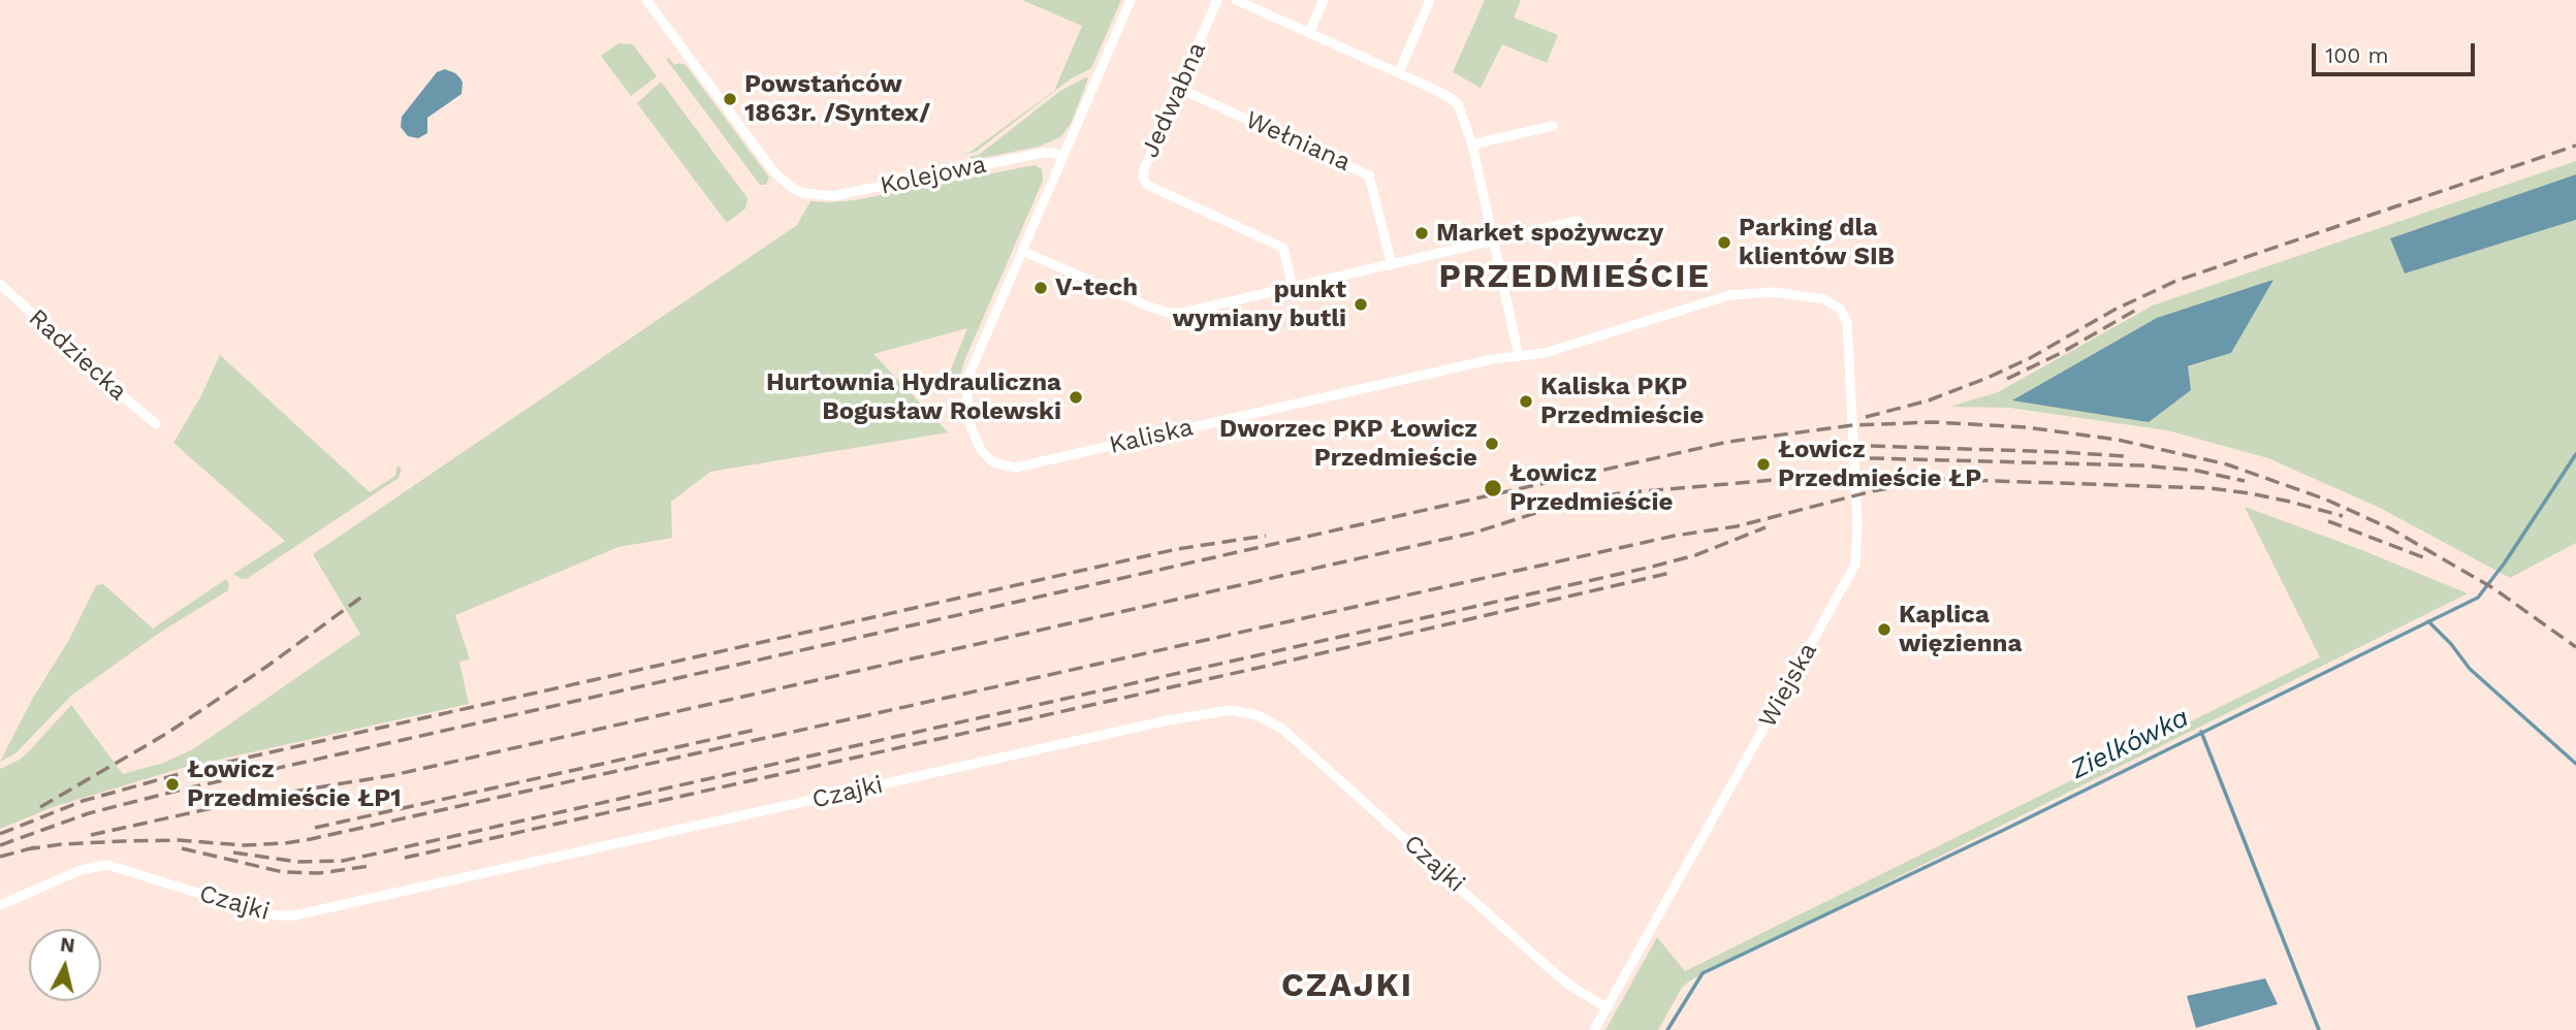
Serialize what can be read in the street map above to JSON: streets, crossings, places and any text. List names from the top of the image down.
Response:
{
  "streets": {
    "street": [
      "Jedwabna",
      "Wełniana",
      "Kolejowa",
      "Radziecka",
      "Kaliska",
      "Wiejska",
      "Czajki"
    ]
  },
  "crossings": [
    ["Jedwabna", "Wełniana"],
    ["Kolejowa", "Kaliska"],
    ["Kaliska", "Wiejska"],
    ["Wiejska", "Czajki"]
  ],
  "districts": ["PRZEDMIEŚCIE", "CZAJKI"],
  "water": ["Zielkówka"],
  "places": [
    "Powstańców 1863r. /Syntex/",
    "Market spożywczy",
    "Parking dla klientów SIB",
    "V-tech",
    "punkt wymiany butli",
    "Hurtownia Hydrauliczna Bogusław Rolewski",
    "Kaliska PKP Przedmieście",
    "Dworzec PKP Łowicz Przedmieście",
    "Łowicz Przedmieście ŁP",
    "Łowicz Przedmieście",
    "Kaplica więzienna",
    "Łowicz Przedmieście ŁP1"
  ],
  "scale_bar": "100 m",
  "north": "top"
}
